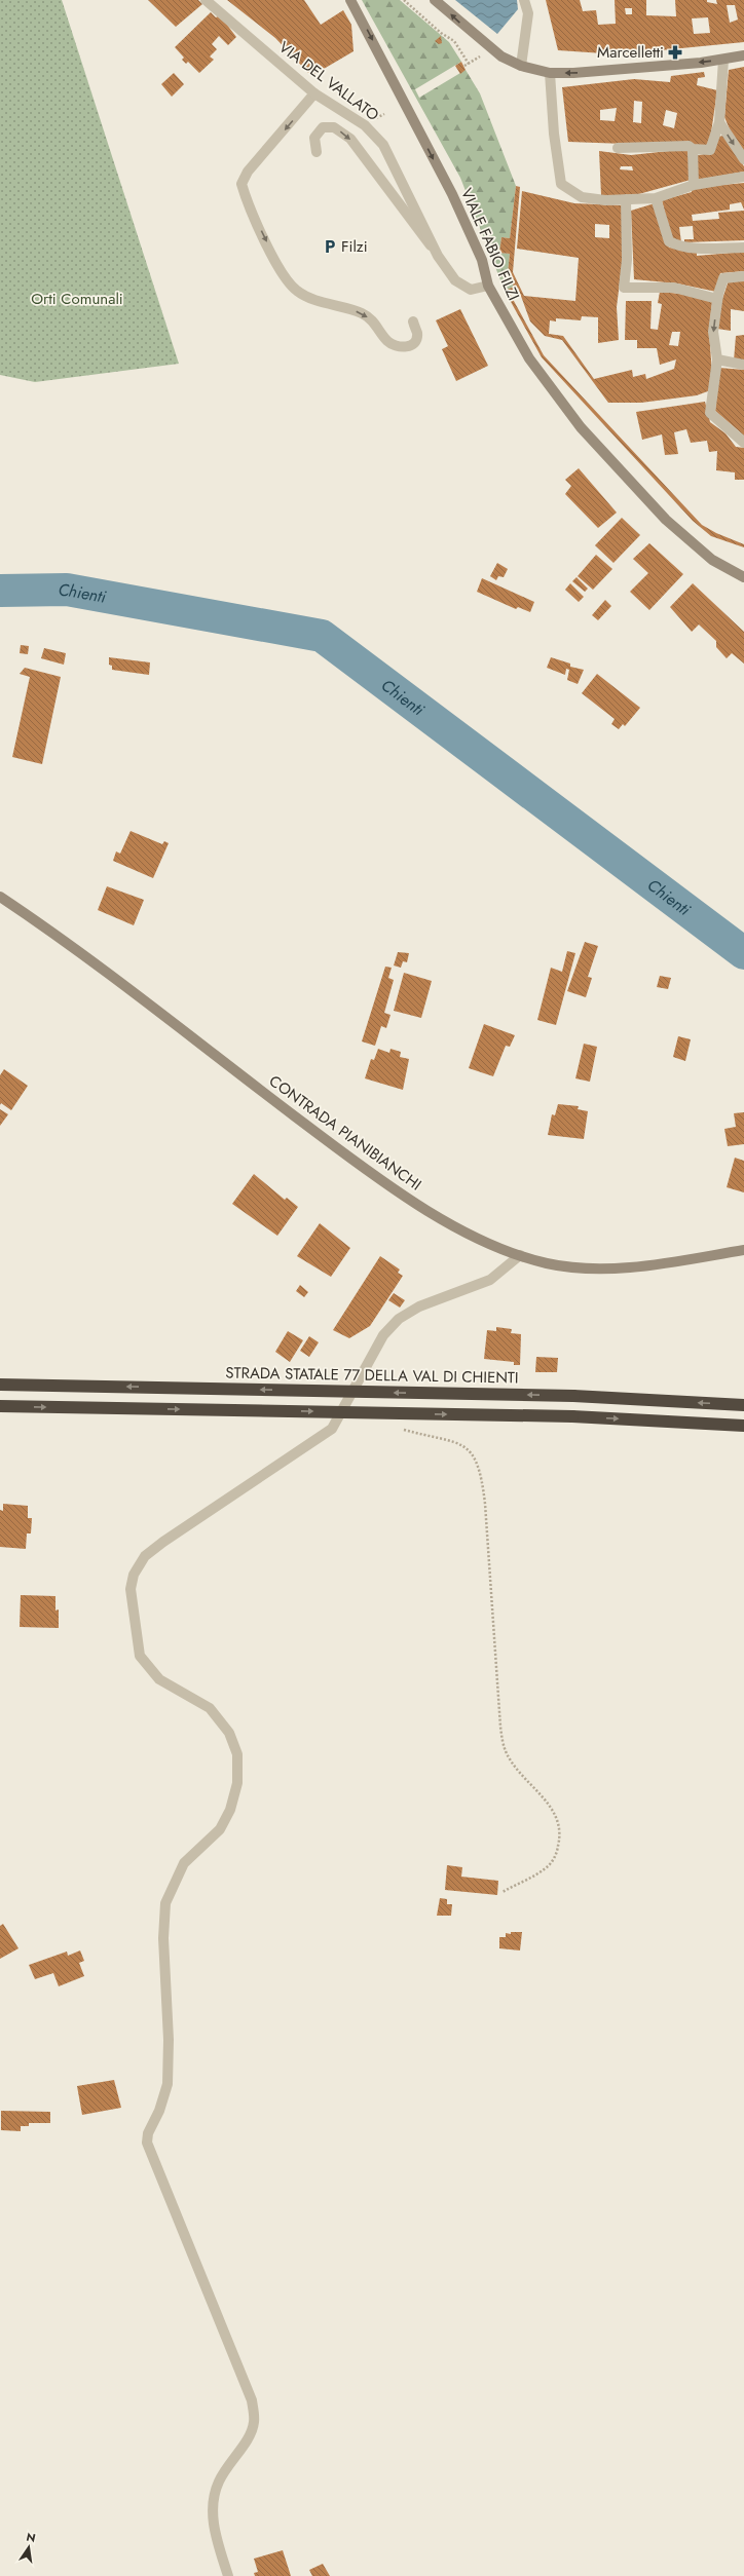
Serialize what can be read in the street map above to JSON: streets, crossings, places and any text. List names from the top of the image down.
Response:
{
  "streets": {
    "highway": ["STRADA STATALE 77 DELLA VAL DI CHIENTI"],
    "main road": ["VIALE FABIO FILZI", "CONTRADA PIANIBIANCHI"],
    "street": ["VIA DEL VALLATO"]
  },
  "crossings": [
    ["VIA DEL VALLATO", "VIALE FABIO FILZI"]
  ],
  "one_way": ["VIALE FABIO FILZI"],
  "water": ["Chienti"],
  "parks": ["Orti Comunali"],
  "places": {
    "pharmacy": ["Marcelletti"],
    "parking": ["Filzi"]
  },
  "north": "top"
}
